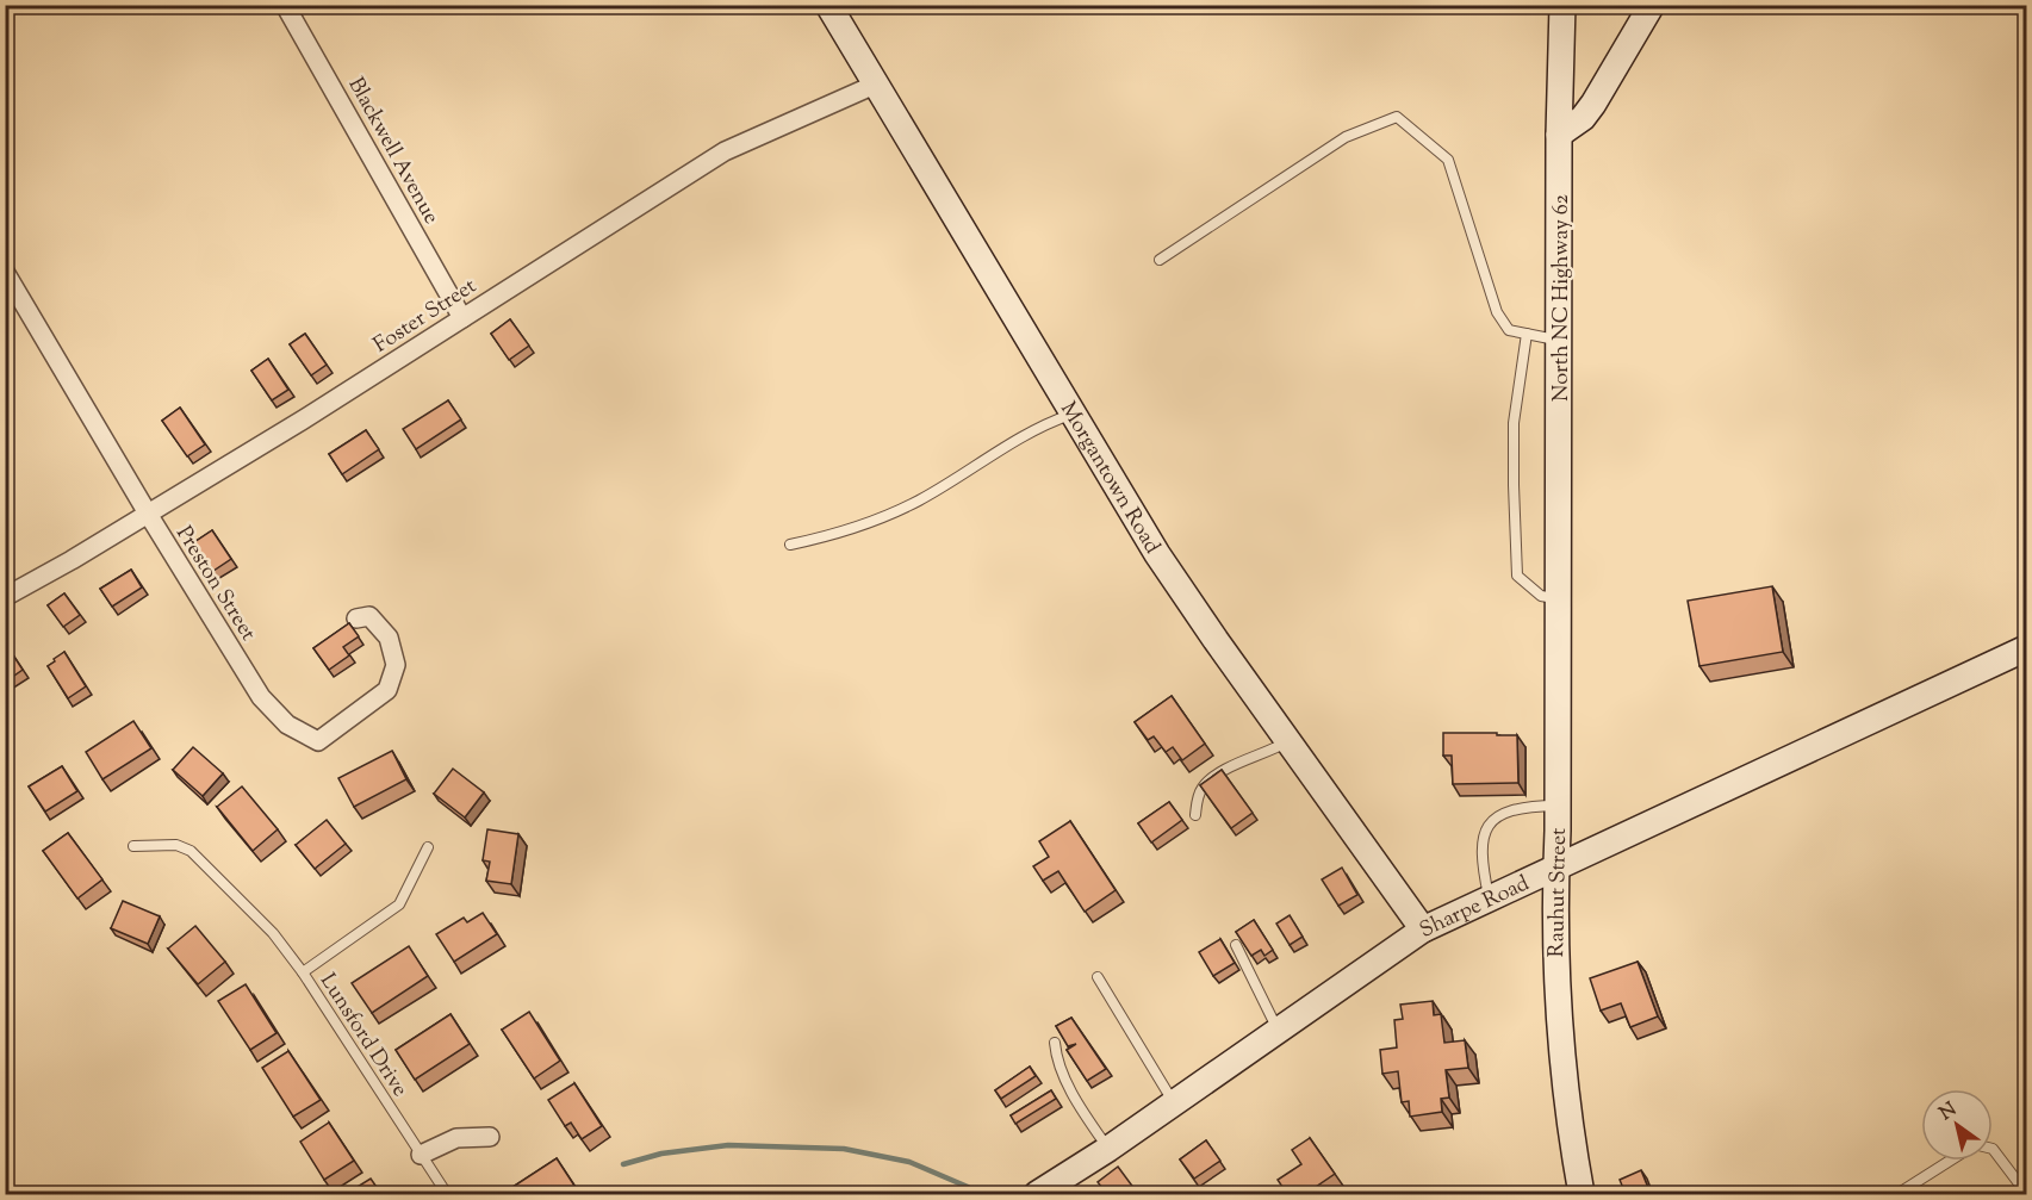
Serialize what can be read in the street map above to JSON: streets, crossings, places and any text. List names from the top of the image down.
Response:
{
  "streets": {
    "street": [
      "Blackwell Avenue",
      "North NC Highway 62",
      "Foster Street",
      "Morgantown Road",
      "Preston Street",
      "Rauhut Street",
      "Sharpe Road"
    ],
    "lane": ["Lunsford Drive"]
  },
  "crossings": [
    ["Blackwell Avenue", "Foster Street"],
    ["North NC Highway 62", "Rauhut Street"],
    ["Foster Street", "Morgantown Road"],
    ["Foster Street", "Preston Street"],
    ["Morgantown Road", "Sharpe Road"],
    ["Rauhut Street", "Sharpe Road"]
  ],
  "north": "top left"
}
